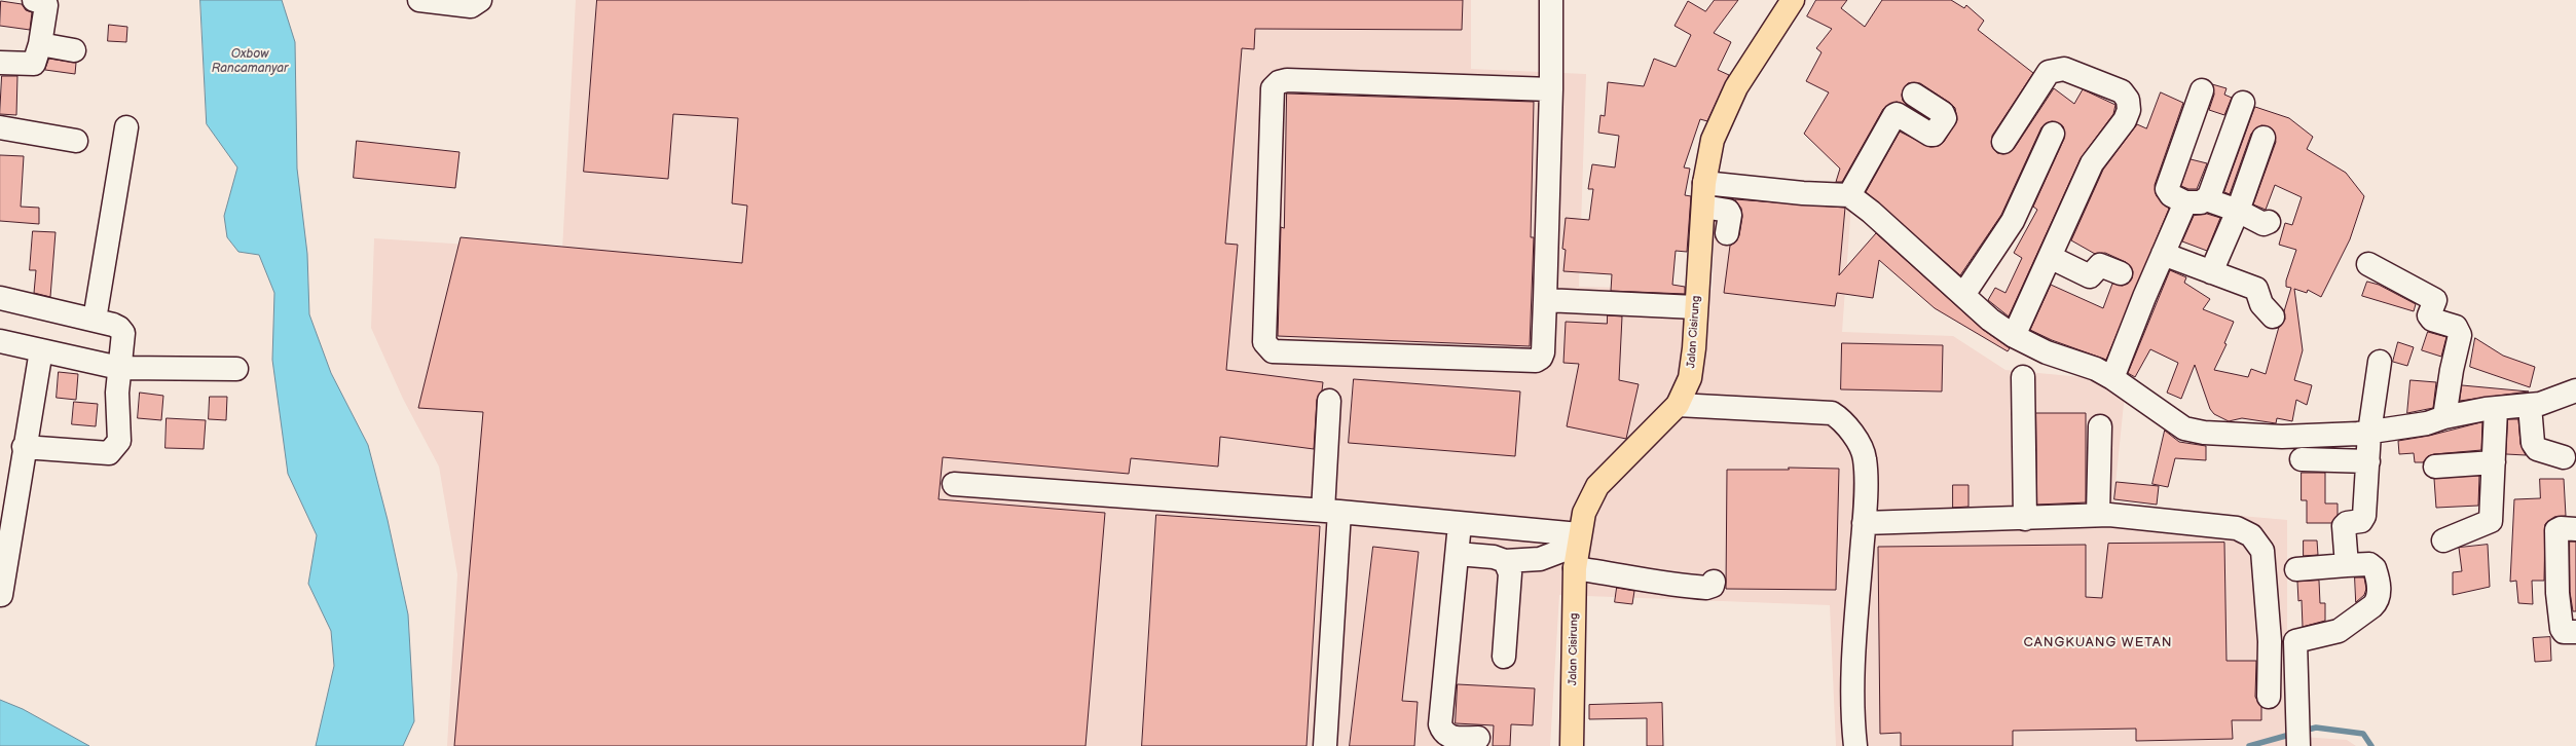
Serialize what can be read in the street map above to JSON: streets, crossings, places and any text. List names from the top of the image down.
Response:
{
  "streets": {
    "main road": ["Jalan Cisirung"]
  },
  "districts": ["CANGKUANG WETAN"],
  "water": ["Oxbow Rancamanyar"]
}
